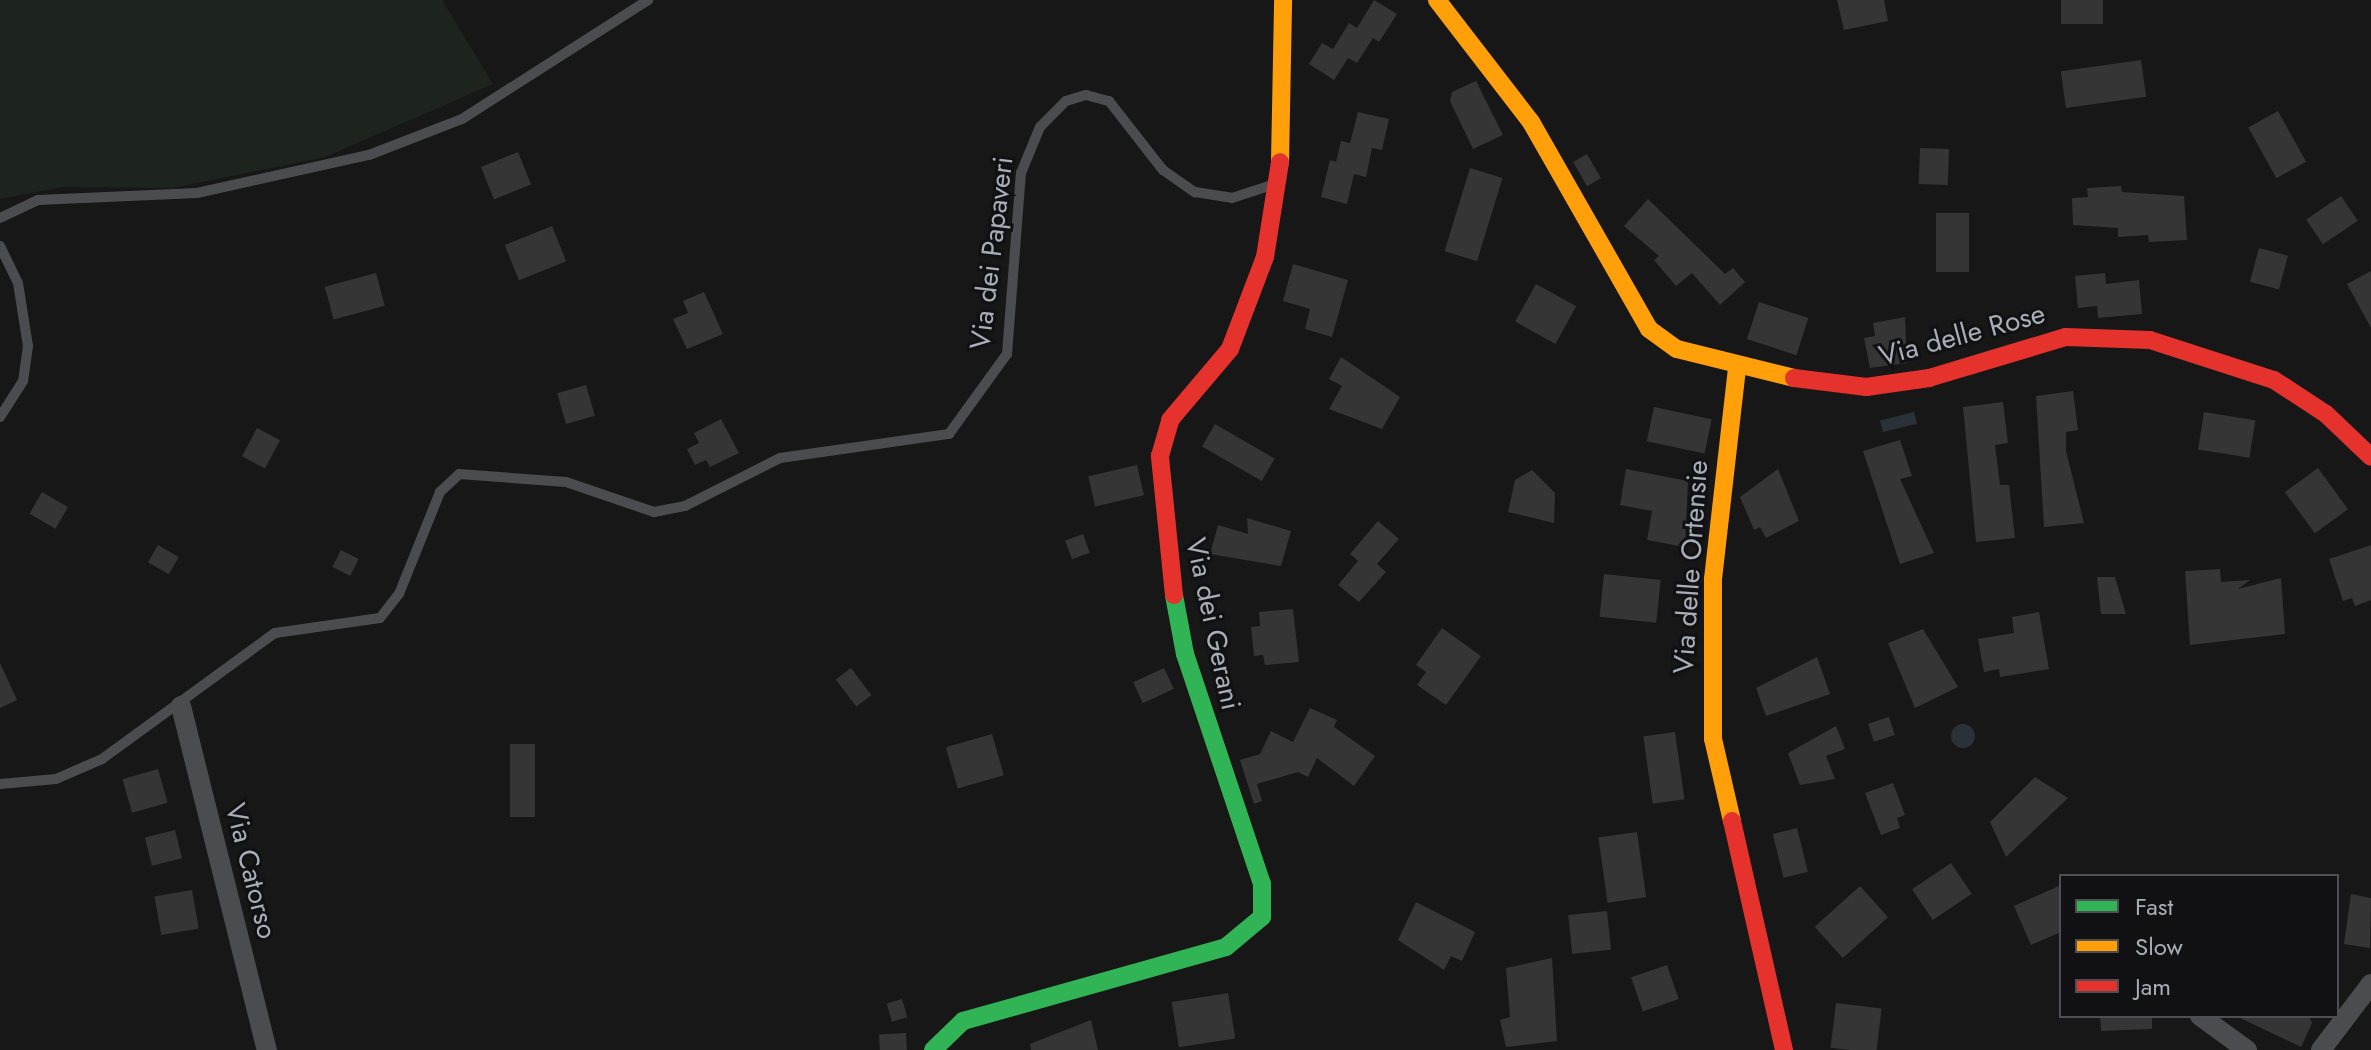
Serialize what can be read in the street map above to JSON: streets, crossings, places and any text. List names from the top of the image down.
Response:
{
  "streets": {
    "street": [
      "Via delle Rose",
      "Via delle Ortensie",
      "Via dei Gerani",
      "Via Catorso"
    ],
    "lane": ["Via dei Papaveri"]
  },
  "crossings": [
    ["Via dei Papaveri", "Via dei Gerani"],
    ["Via dei Papaveri", "Via Catorso"],
    ["Via delle Rose", "Via delle Ortensie"]
  ],
  "legend": ["Fast", "Slow", "Jam"]
}
